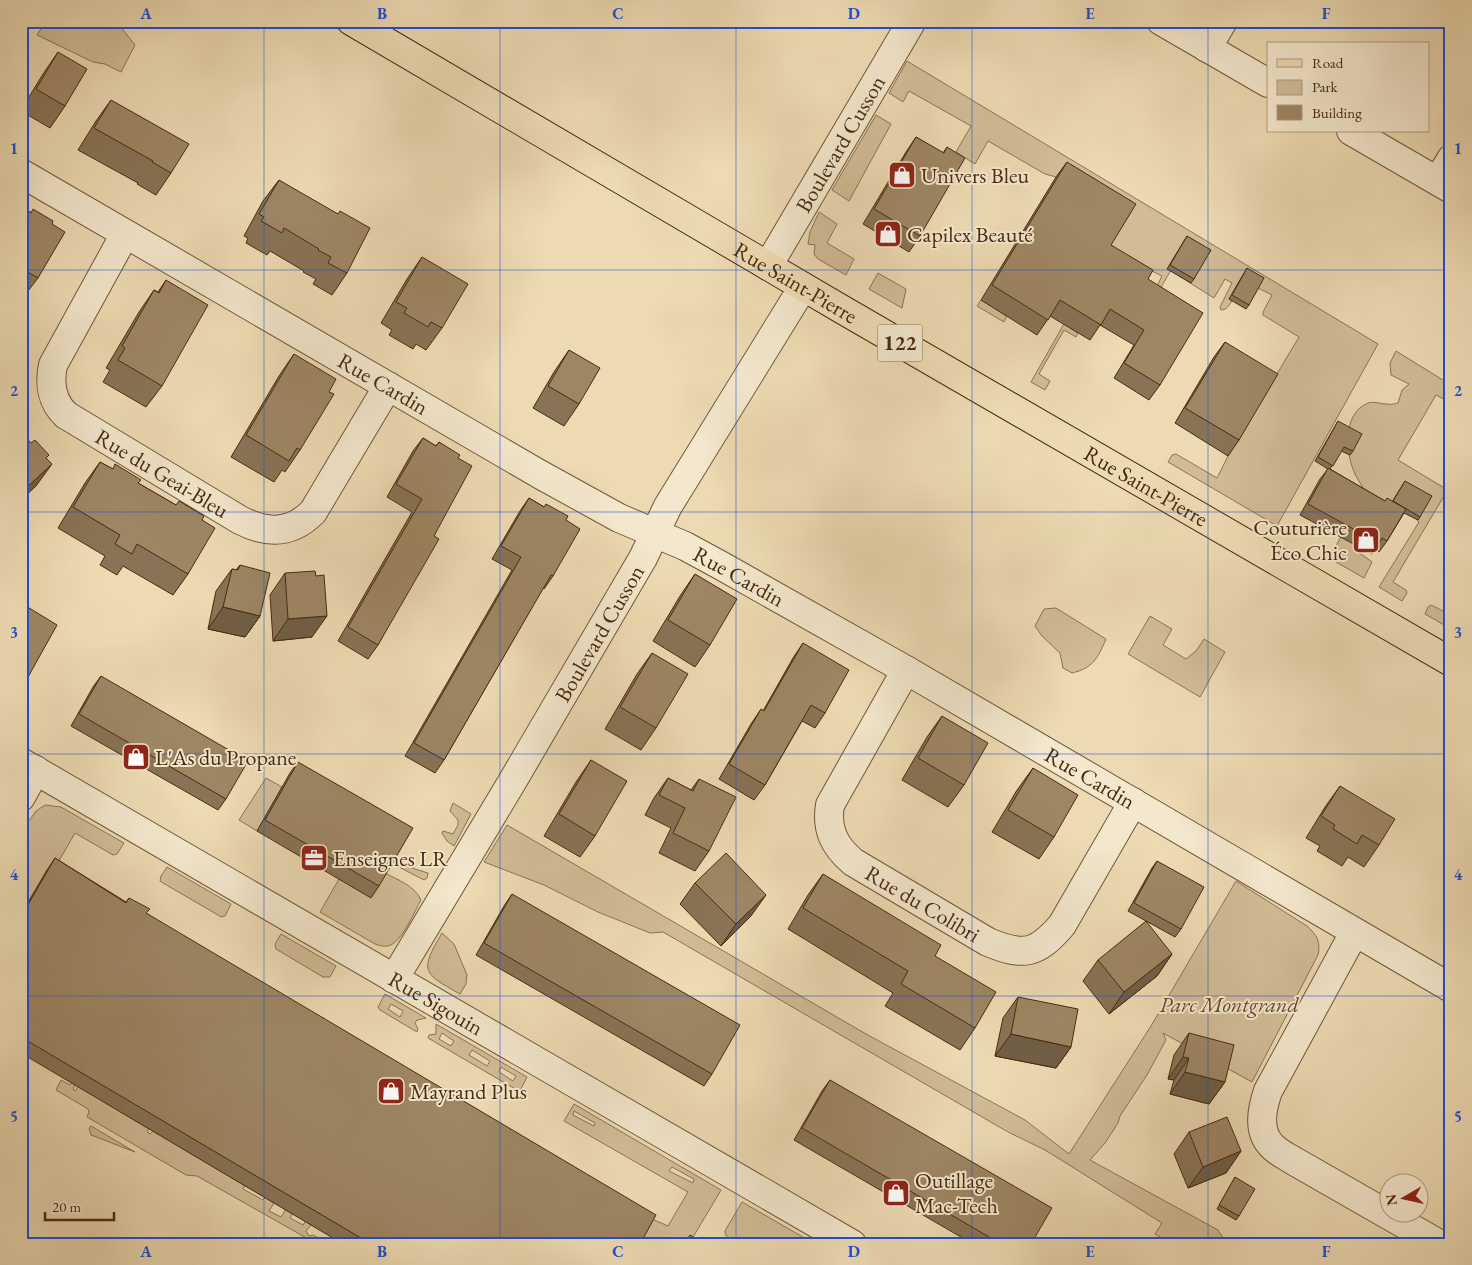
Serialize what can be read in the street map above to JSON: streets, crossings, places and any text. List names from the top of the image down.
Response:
{
  "streets": {
    "main road": ["Rue Saint-Pierre", "122"],
    "street": [
      "Boulevard Cusson",
      "Rue Cardin",
      "Rue du Geai-Bleu",
      "Rue du Colibri",
      "Rue Sigouin"
    ]
  },
  "crossings": [
    ["Boulevard Cusson", "Rue Saint-Pierre"],
    ["Boulevard Cusson", "Rue Cardin"],
    ["Boulevard Cusson", "Rue Sigouin"],
    ["Rue Cardin", "Rue du Geai-Bleu"],
    ["Rue Cardin", "Rue du Colibri"]
  ],
  "parks": ["Parc Montgrand"],
  "places": {
    "shop": [
      "Univers Bleu",
      "Capilex Beauté",
      "Couturière Éco Chic",
      "L'As du Propane",
      "Mayrand Plus",
      "Outillage Mac-Tech"
    ],
    "office": ["Enseignes LR"]
  },
  "legend": ["Road", "Park", "Building"],
  "scale_bar": "20 m",
  "north": "left",
  "grid": {
    "columns": [
      "A",
      "B",
      "C",
      "D",
      "E",
      "F"
    ],
    "rows": [
      "1",
      "2",
      "3",
      "4",
      "5"
    ]
  }
}
